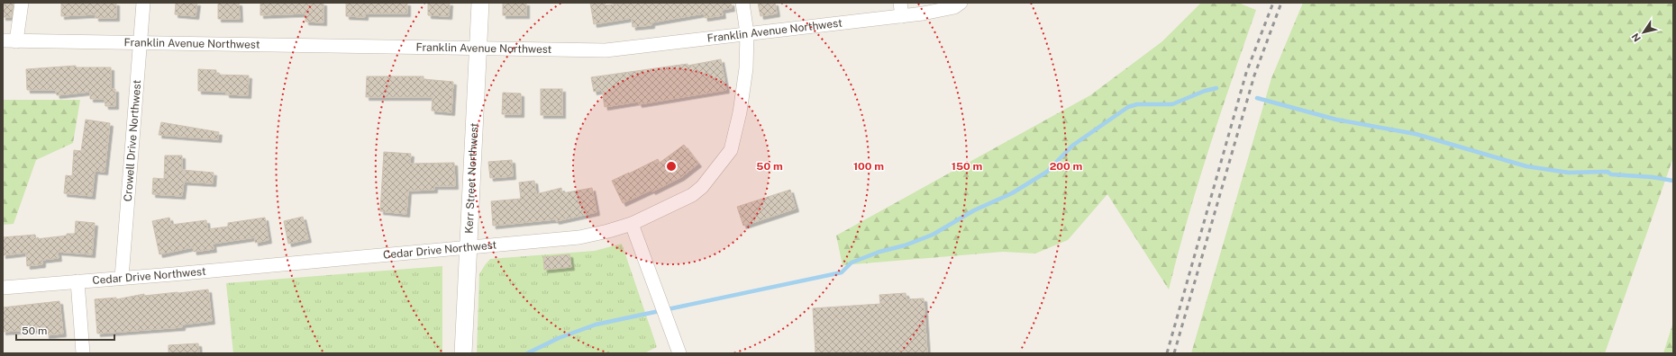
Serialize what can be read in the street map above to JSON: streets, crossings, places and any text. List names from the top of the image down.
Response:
{
  "streets": {
    "street": [
      "Franklin Avenue Northwest",
      "Crowell Drive Northwest",
      "Kerr Street Northwest",
      "Cedar Drive Northwest"
    ]
  },
  "crossings": [
    ["Franklin Avenue Northwest", "Crowell Drive Northwest"],
    ["Franklin Avenue Northwest", "Kerr Street Northwest"],
    ["Franklin Avenue Northwest", "Cedar Drive Northwest"],
    ["Crowell Drive Northwest", "Cedar Drive Northwest"],
    ["Kerr Street Northwest", "Cedar Drive Northwest"]
  ],
  "scale_bar": "50 m",
  "north": "bottom left",
  "rings": [
    "50 m",
    "100 m",
    "150 m",
    "200 m"
  ]
}
